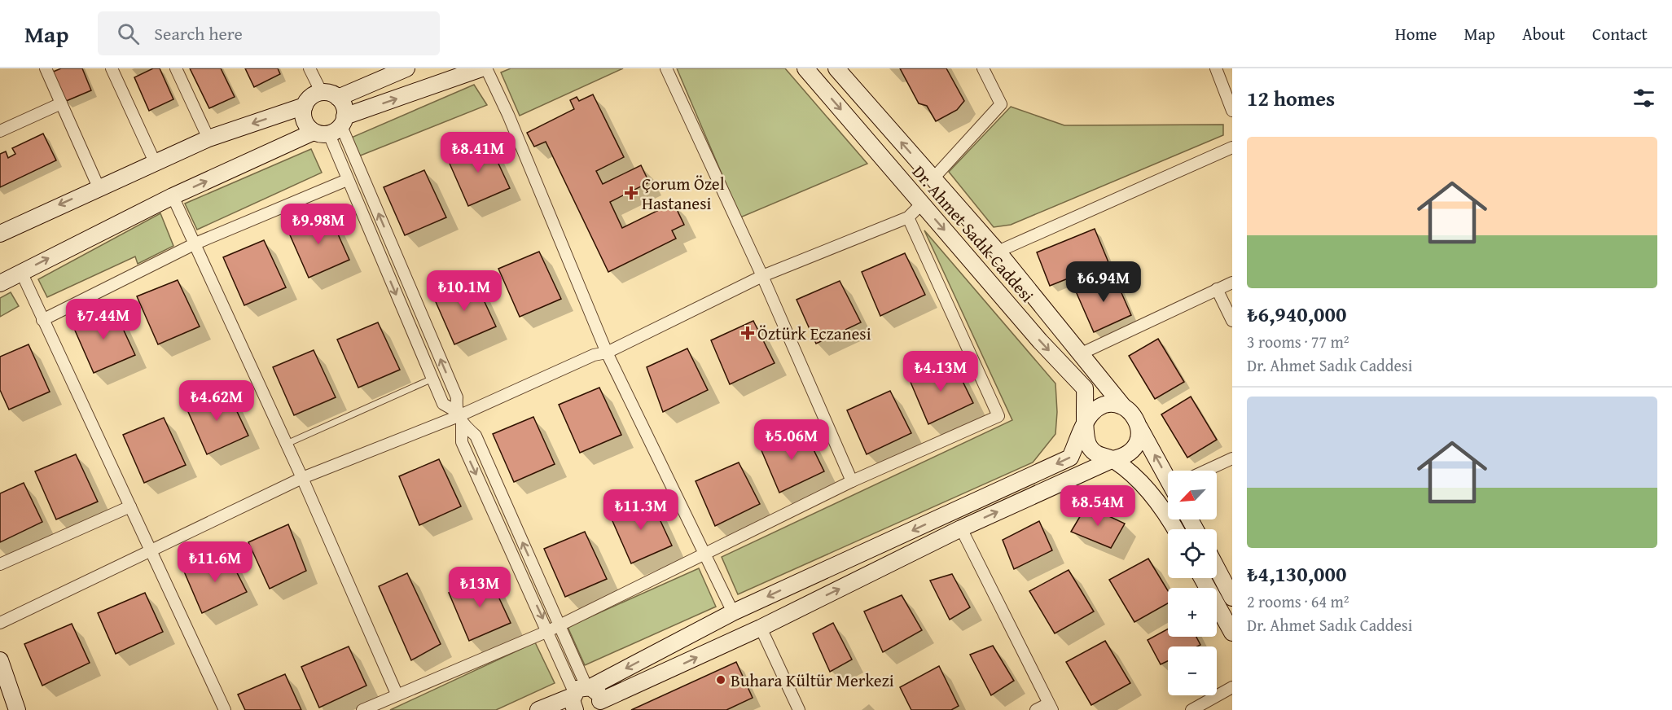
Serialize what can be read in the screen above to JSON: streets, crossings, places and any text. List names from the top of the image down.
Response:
{
  "streets": {
    "street": ["Dr. Ahmet Sadık Caddesi"]
  },
  "places": {
    "health": ["Çorum Özel Hastanesi", "Öztürk Eczanesi"],
    "other": ["Buhara Kültür Merkezi"]
  },
  "north": "bottom left",
  "page": {
    "header": "Map",
    "search": "Search here",
    "nav": [
      "Home",
      "Map",
      "About",
      "Contact"
    ],
    "heading": "12 homes",
    "list": [
      {
        "name": "₺6,940,000",
        "note": "3 rooms · 77 m² · Dr. Ahmet Sadık Caddesi"
      },
      {
        "name": "₺4,130,000",
        "note": "2 rooms · 64 m² · Dr. Ahmet Sadık Caddesi"
      }
    ],
    "price": [
      "₺8.41M",
      "₺9.98M",
      "₺6.94M",
      "₺10.1M",
      "₺7.44M",
      "₺4.13M",
      "₺4.62M",
      "₺5.06M",
      "₺8.54M",
      "₺11.3M",
      "₺11.6M",
      "₺13M"
    ],
    "map_buttons": ["+", "−"]
  }
}
